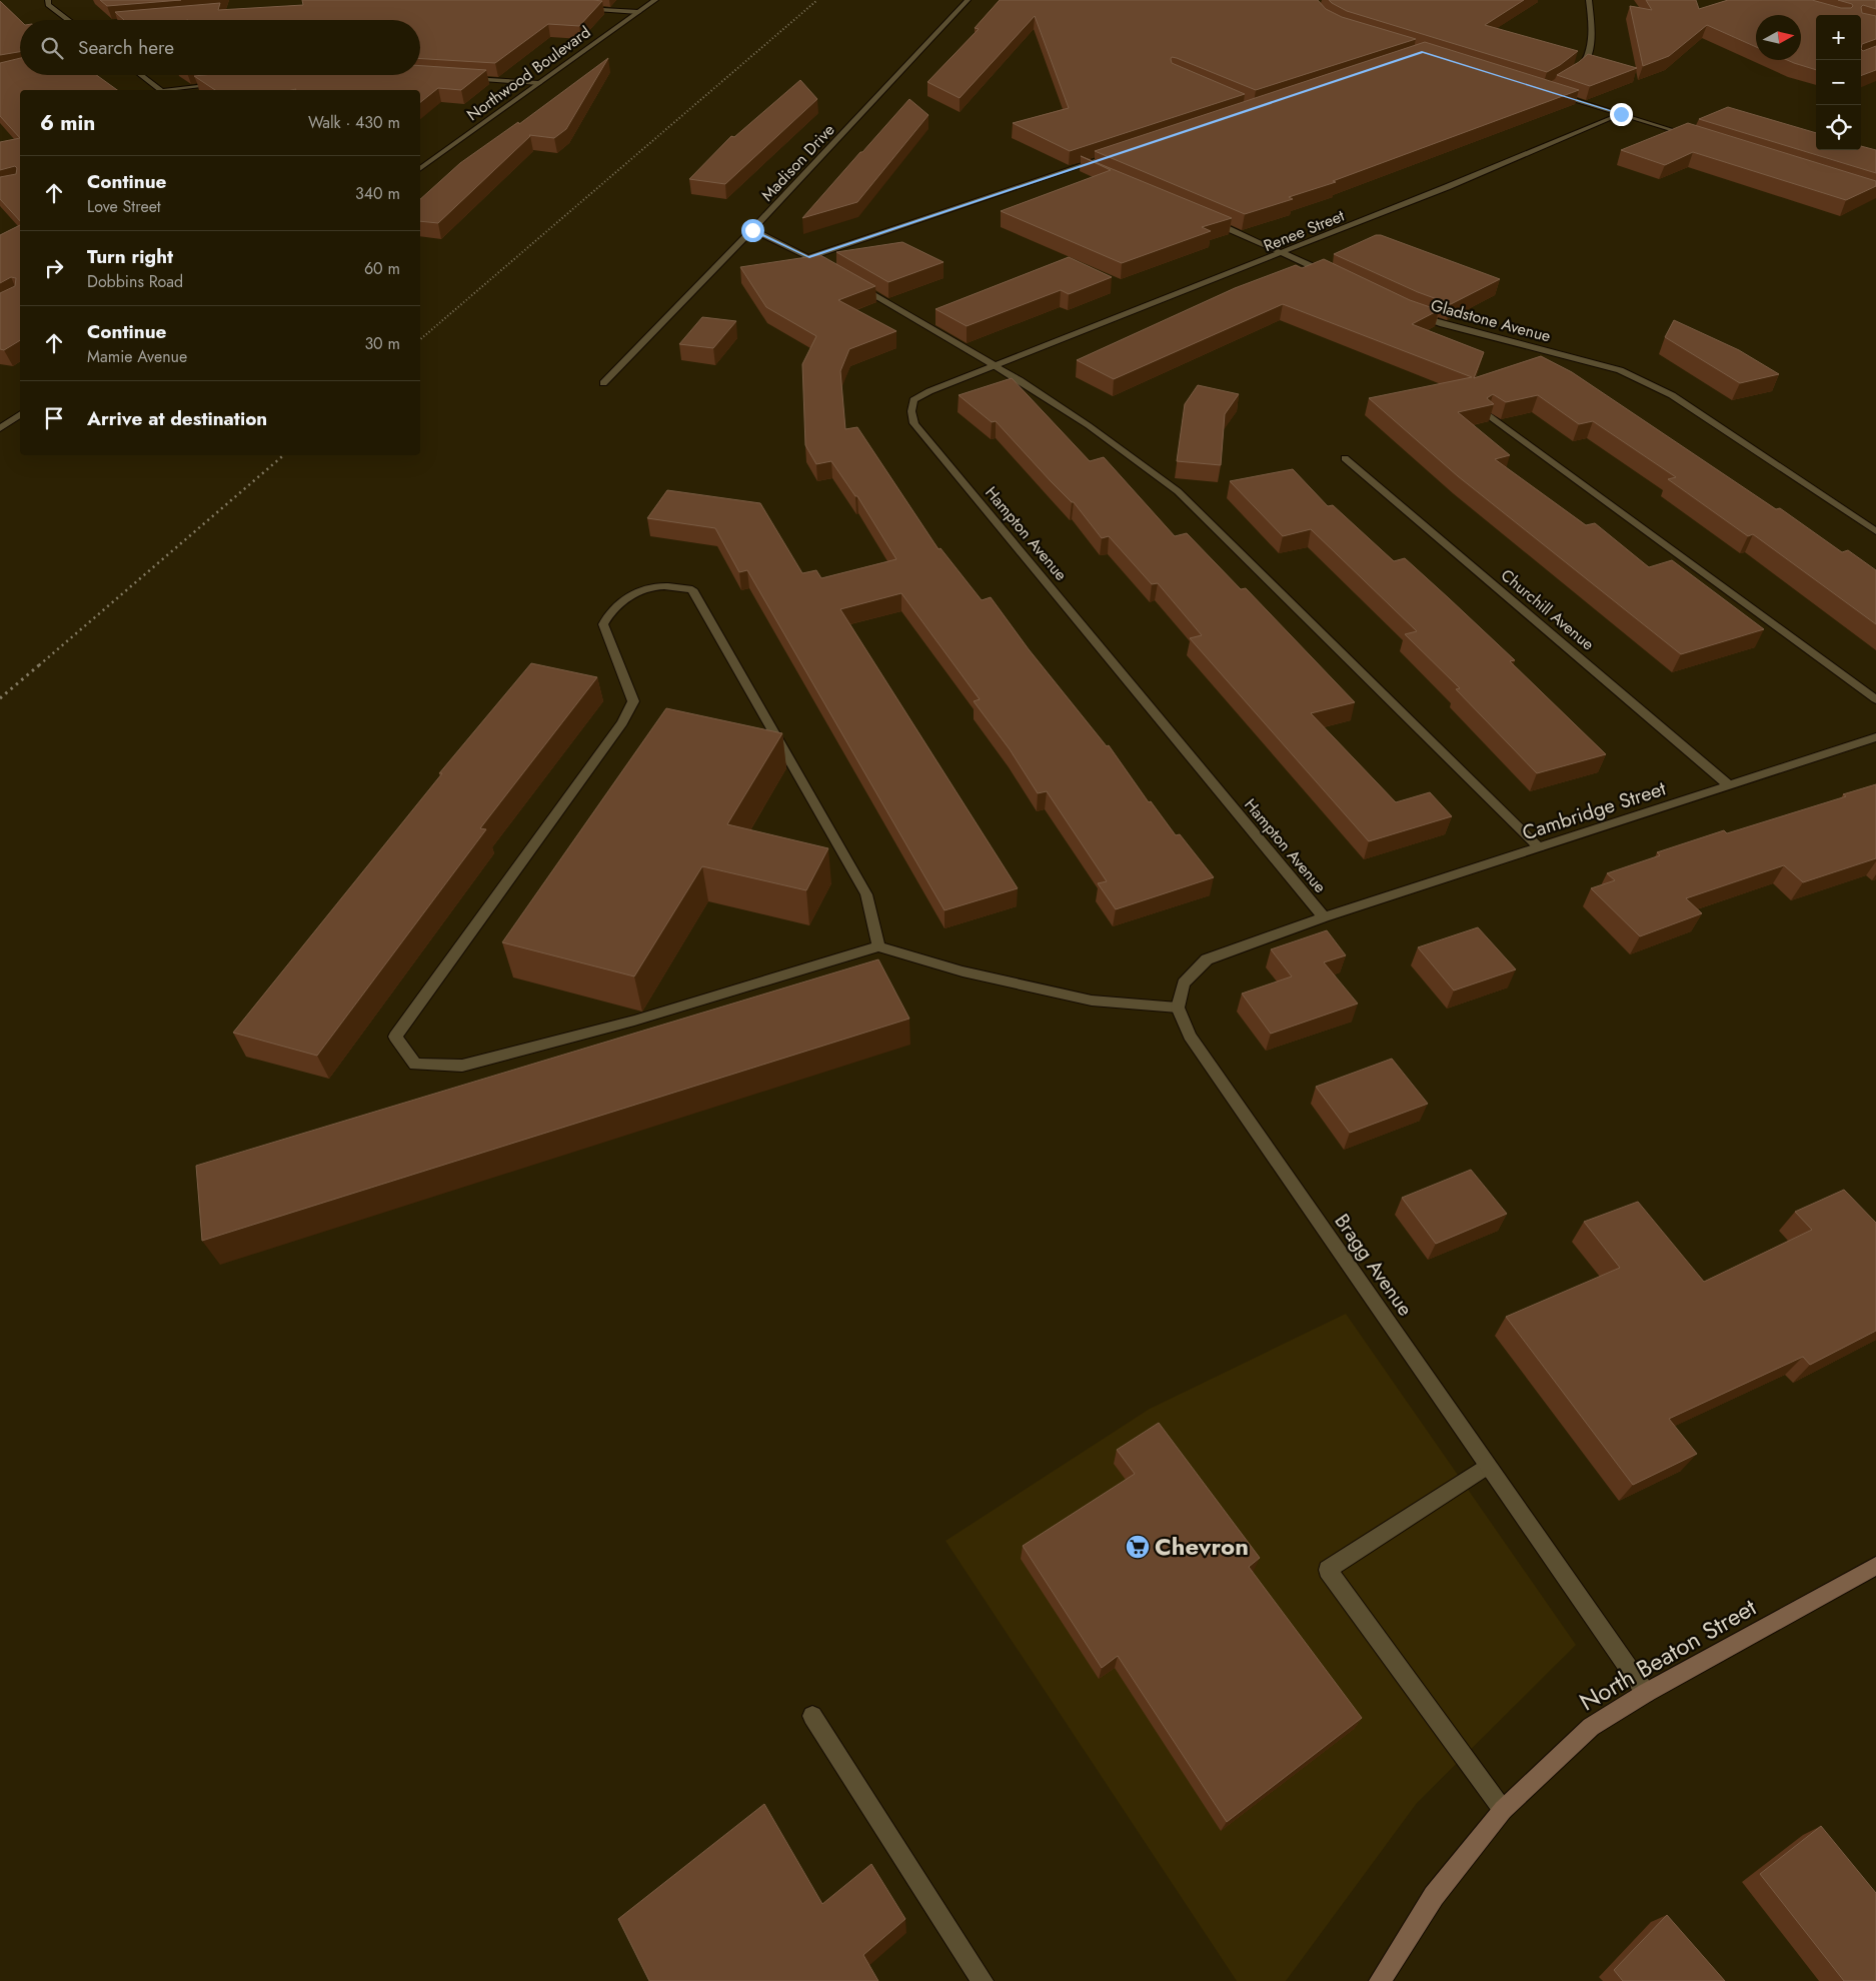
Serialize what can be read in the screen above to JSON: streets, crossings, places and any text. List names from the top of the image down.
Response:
{
  "streets": {
    "main road": ["North Beaton Street"],
    "street": [
      "Northwood Boulevard",
      "Madison Drive",
      "Renee Street",
      "Gladstone Avenue",
      "Hampton Avenue",
      "Churchill Avenue",
      "Cambridge Street",
      "Bragg Avenue"
    ]
  },
  "crossings": [
    ["Renee Street", "Hampton Avenue"],
    ["Hampton Avenue", "Cambridge Street"],
    ["Churchill Avenue", "Cambridge Street"],
    ["Bragg Avenue", "North Beaton Street"]
  ],
  "places": {
    "supermarket": ["Chevron"]
  },
  "north": "right",
  "page": {
    "map_buttons": ["+", "−"],
    "search": "Search here",
    "heading": ["6 min", "Walk · 430 m"],
    "list": [
      ["Continue", "Love Street", "340 m"],
      ["Turn right", "Dobbins Road", "60 m"],
      ["Continue", "Mamie Avenue", "30 m"],
      "Arrive at destination"
    ]
  }
}
